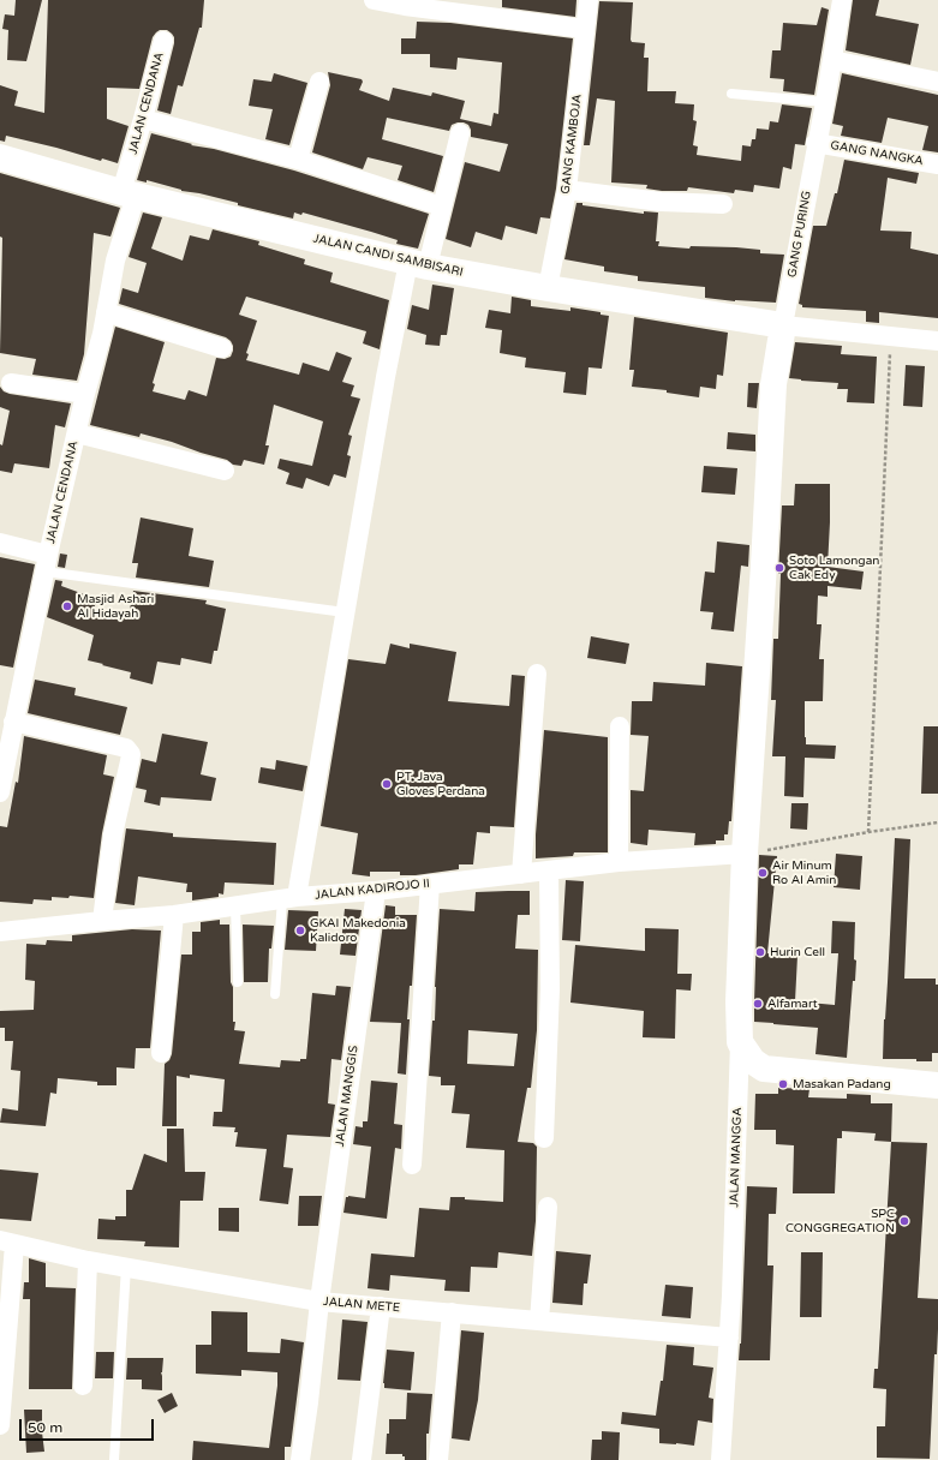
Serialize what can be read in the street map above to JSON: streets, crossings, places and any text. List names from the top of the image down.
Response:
{
  "streets": {
    "street": [
      "JALAN CENDANA",
      "GANG KAMBOJA",
      "GANG NANGKA",
      "GANG PURING",
      "JALAN CANDI SAMBISARI",
      "JALAN KADIROJO II",
      "JALAN MANGGIS",
      "JALAN MANGGA",
      "JALAN METE"
    ]
  },
  "crossings": [
    ["JALAN CENDANA", "JALAN CANDI SAMBISARI"],
    ["GANG KAMBOJA", "JALAN CANDI SAMBISARI"],
    ["GANG NANGKA", "GANG PURING"],
    ["GANG PURING", "JALAN CANDI SAMBISARI"],
    ["GANG PURING", "JALAN MANGGA"],
    ["JALAN CANDI SAMBISARI", "JALAN MANGGA"],
    ["JALAN KADIROJO II", "JALAN MANGGIS"],
    ["JALAN KADIROJO II", "JALAN MANGGA"],
    ["JALAN MANGGIS", "JALAN METE"],
    ["JALAN MANGGA", "JALAN METE"]
  ],
  "places": [
    "Soto Lamongan Cak Edy",
    "Masjid Ashari Al Hidayah",
    "PT. Java Gloves Perdana",
    "Air Minum Ro Al Amin",
    "GKAI Makedonia Kalidoro",
    "Hurin Cell",
    "Alfamart",
    "Masakan Padang",
    "SPC CONGGREGATION"
  ],
  "scale_bar": "50 m"
}
